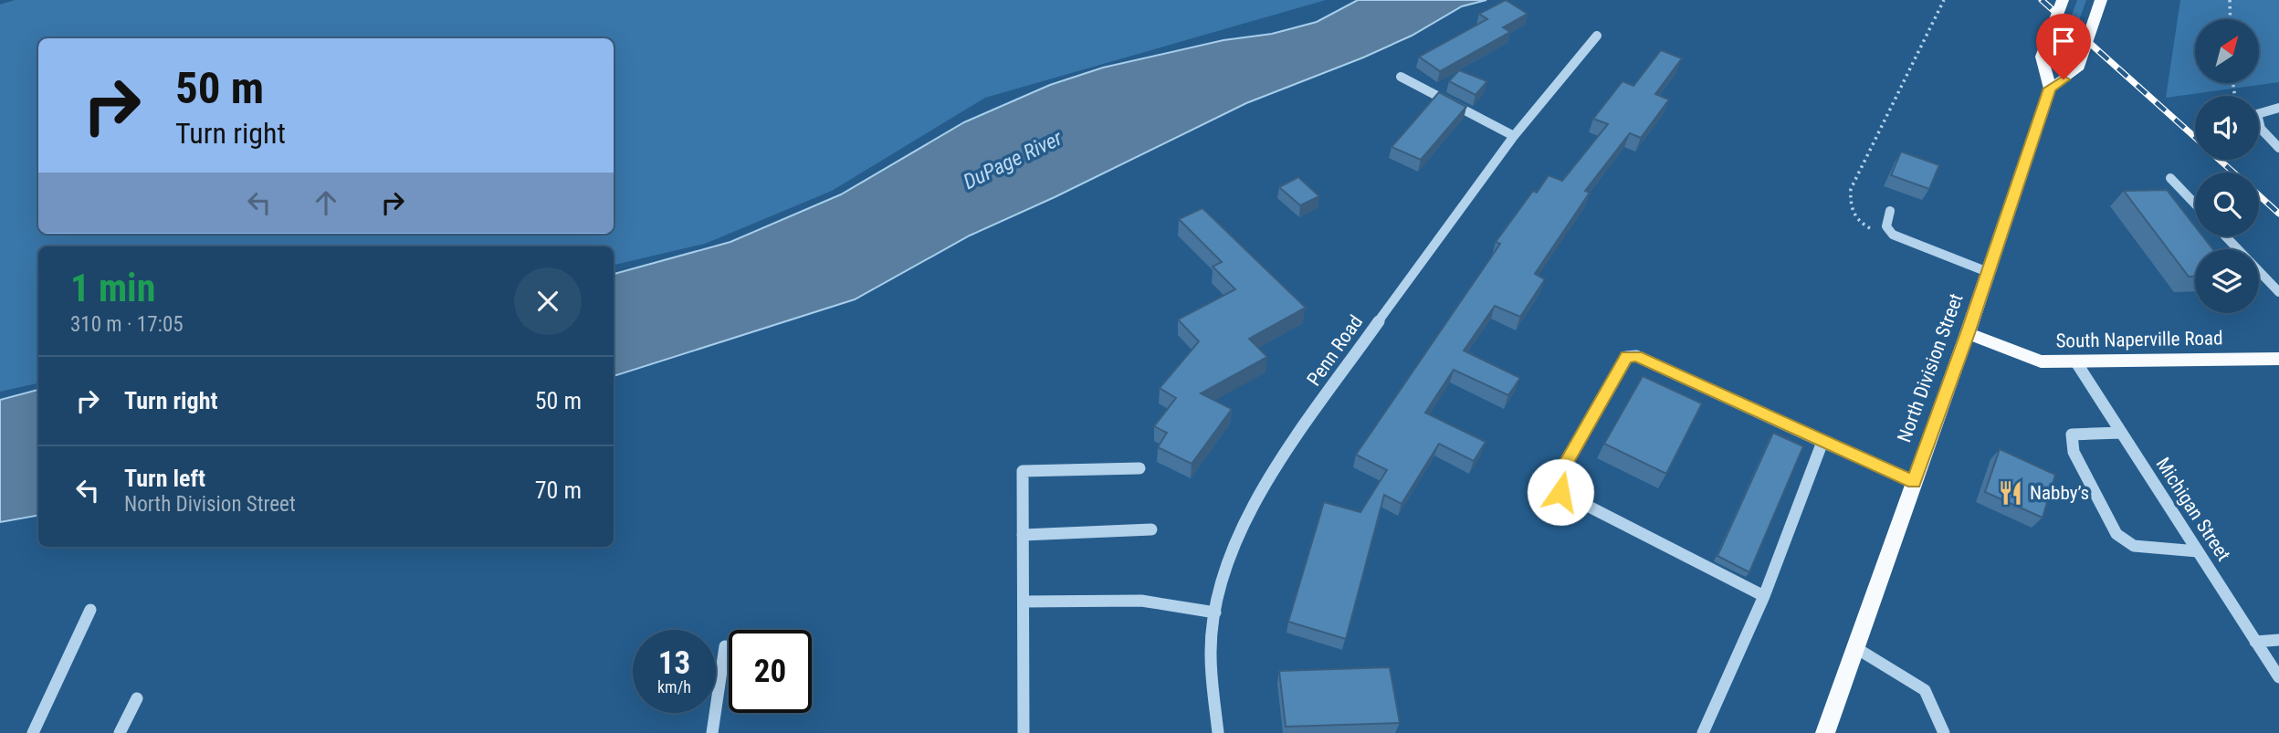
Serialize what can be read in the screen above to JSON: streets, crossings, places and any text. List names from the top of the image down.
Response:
{
  "streets": {
    "main road": ["South Naperville Road", "North Division Street"],
    "street": ["Penn Road", "Michigan Street"]
  },
  "crossings": [
    ["South Naperville Road", "North Division Street"],
    ["South Naperville Road", "Michigan Street"]
  ],
  "water": ["DuPage River"],
  "places": {
    "restaurant": ["Nabby’s"]
  },
  "north": "top right",
  "page": {
    "turn": ["50 m", "Turn right"],
    "heading": ["1 min", "310 m · 17:05"],
    "list": [
      {
        "name": "Turn right",
        "value": "50 m"
      },
      {
        "name": "Turn left",
        "note": "North Division Street",
        "value": "70 m"
      }
    ],
    "speed": "13 km/h",
    "limit": "20"
  }
}
